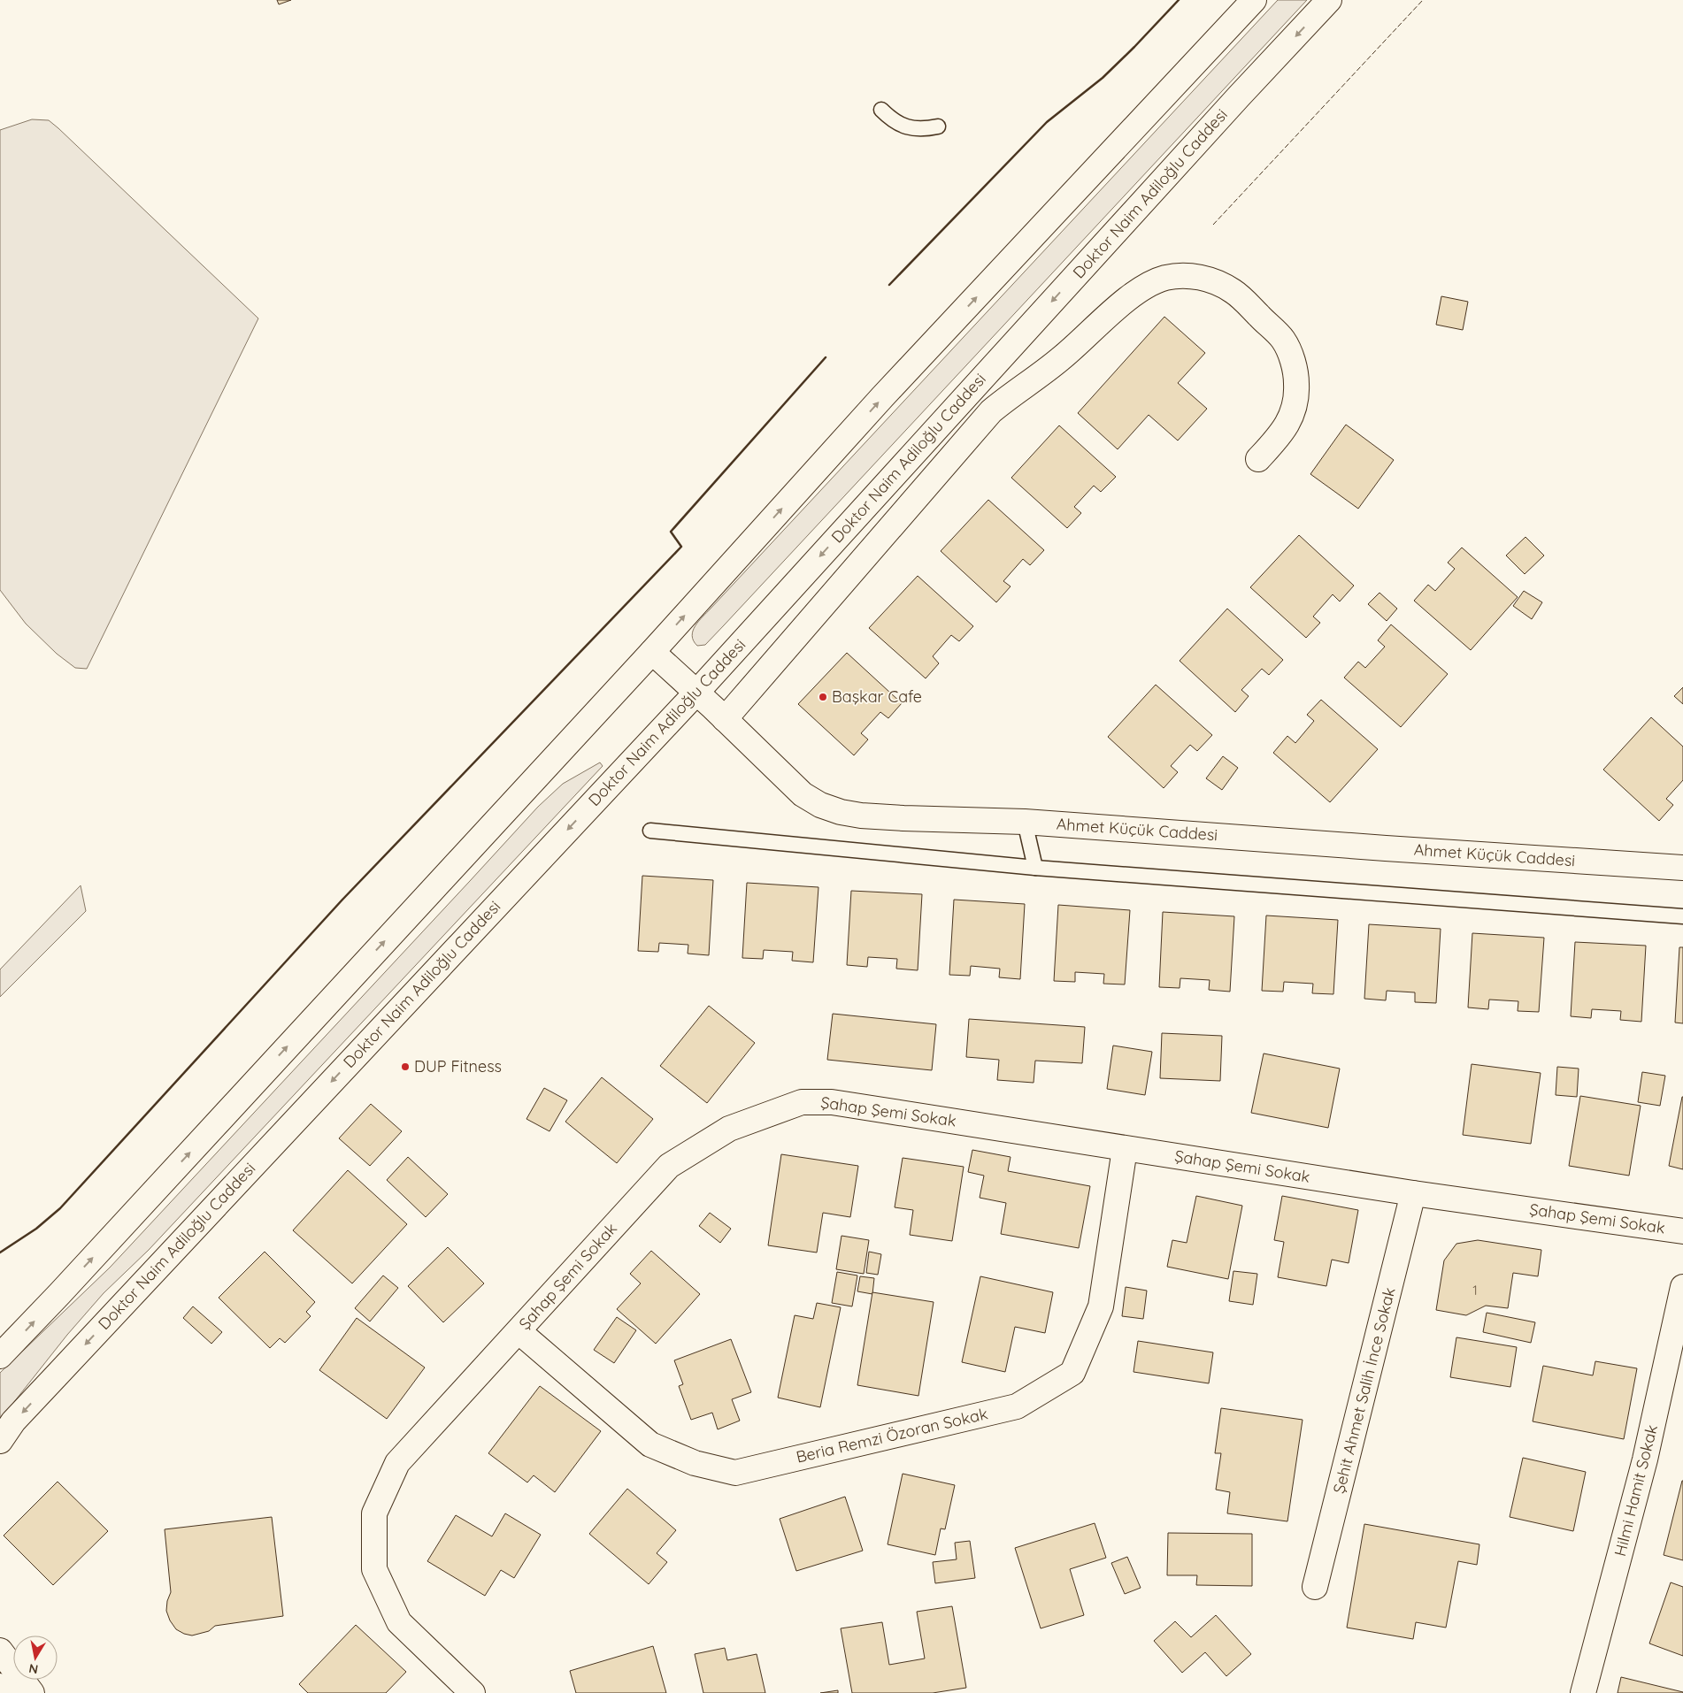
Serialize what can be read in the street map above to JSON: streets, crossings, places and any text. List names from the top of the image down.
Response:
{
  "streets": {
    "street": [
      "Doktor Naim Adiloğlu Caddesi",
      "Ahmet Küçük Caddesi",
      "Şahap Şemi Sokak",
      "Şehit Ahmet Salih İnce Sokak",
      "Beria Remzi Özoran Sokak",
      "Hilmi Hamit Sokak"
    ]
  },
  "crossings": [
    ["Doktor Naim Adiloğlu Caddesi", "Ahmet Küçük Caddesi"],
    ["Şahap Şemi Sokak", "Şehit Ahmet Salih İnce Sokak"],
    ["Şahap Şemi Sokak", "Beria Remzi Özoran Sokak"]
  ],
  "places": ["Başkar Cafe", "DUP Fitness"],
  "house_numbers": ["1"],
  "north": "bottom"
}
